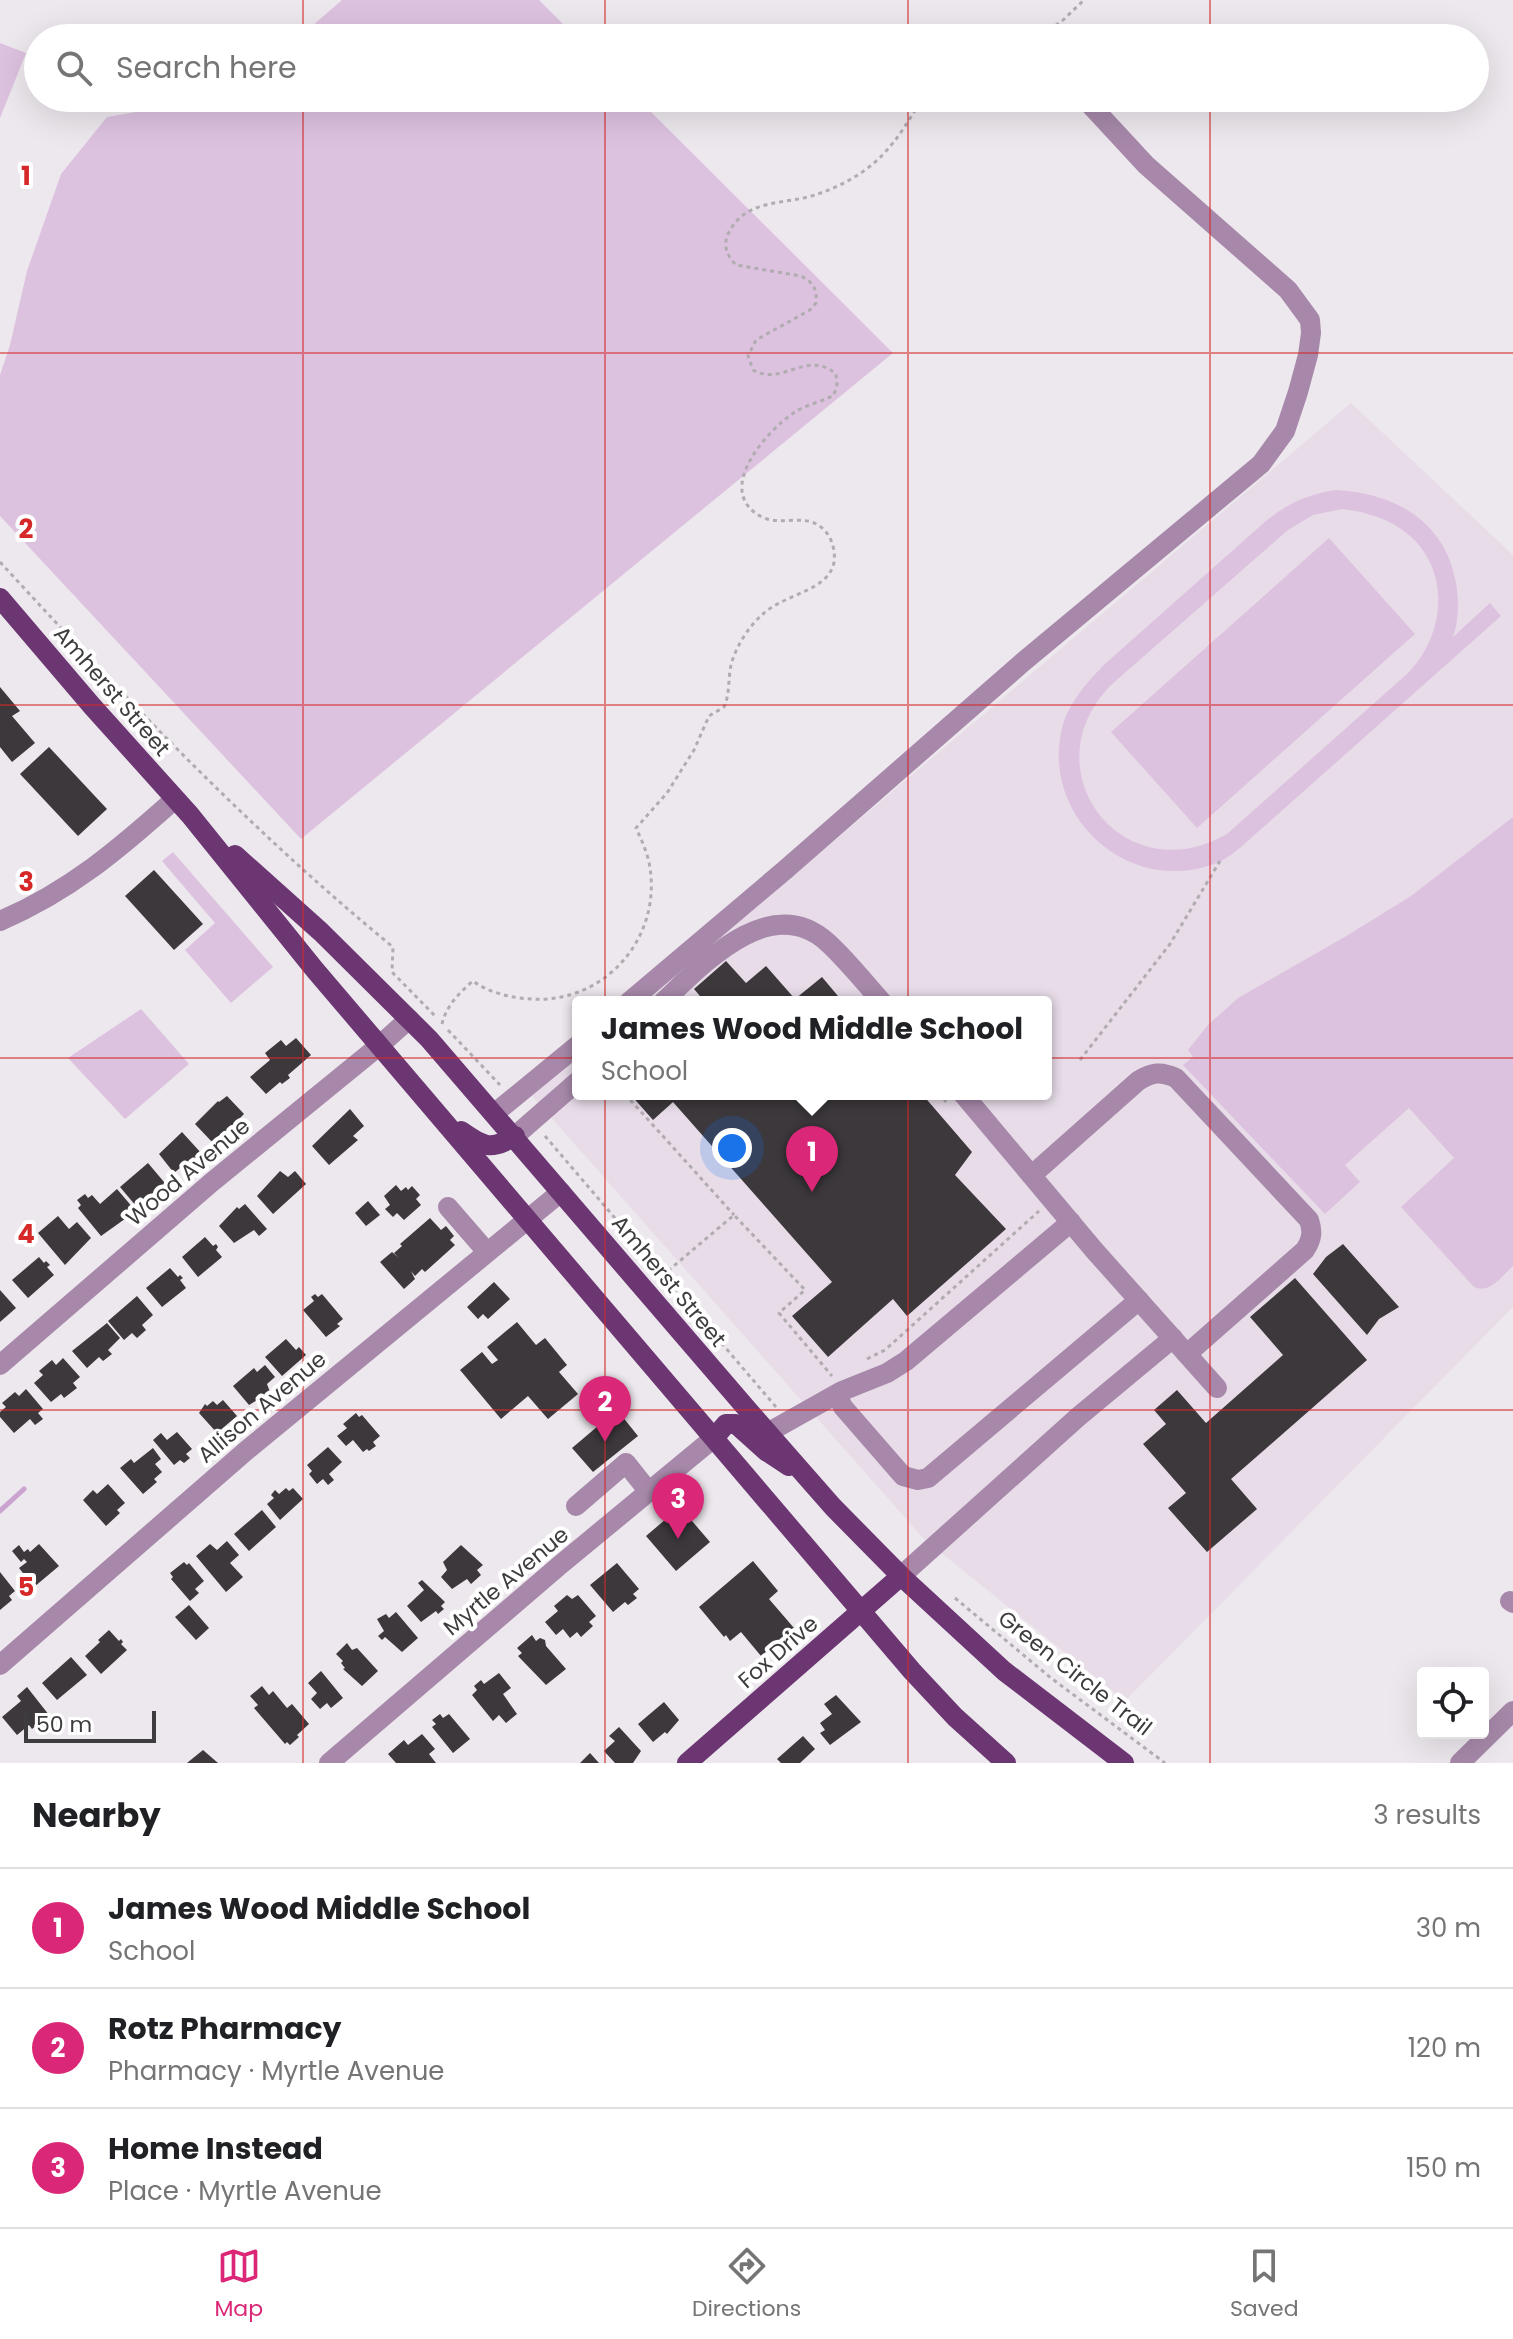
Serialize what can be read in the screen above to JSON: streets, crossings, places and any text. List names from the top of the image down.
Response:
{
  "streets": {
    "main road": ["Amherst Street", "Fox Drive"],
    "street": ["Wood Avenue", "Allison Avenue", "Myrtle Avenue"],
    "path": ["Green Circle Trail"]
  },
  "crossings": [
    ["Amherst Street", "Wood Avenue"],
    ["Amherst Street", "Allison Avenue"],
    ["Amherst Street", "Myrtle Avenue"],
    ["Amherst Street", "Fox Drive"]
  ],
  "scale_bar": "50 m",
  "page": {
    "search": "Search here",
    "popup": ["James Wood Middle School", "School"],
    "pins": ["1", "2", "3"],
    "scale": "50 m",
    "heading": ["Nearby", "3 results"],
    "list": [
      {
        "mark": "1",
        "name": "James Wood Middle School",
        "note": "School",
        "value": "30 m"
      },
      {
        "mark": "2",
        "name": "Rotz Pharmacy",
        "note": "Pharmacy · Myrtle Avenue",
        "value": "120 m"
      },
      {
        "mark": "3",
        "name": "Home Instead",
        "note": "Place · Myrtle Avenue",
        "value": "150 m"
      }
    ],
    "nav": ["Map", "Directions", "Saved"]
  },
  "grid": {
    "rows": [
      "1",
      "2",
      "3",
      "4",
      "5"
    ]
  }
}
